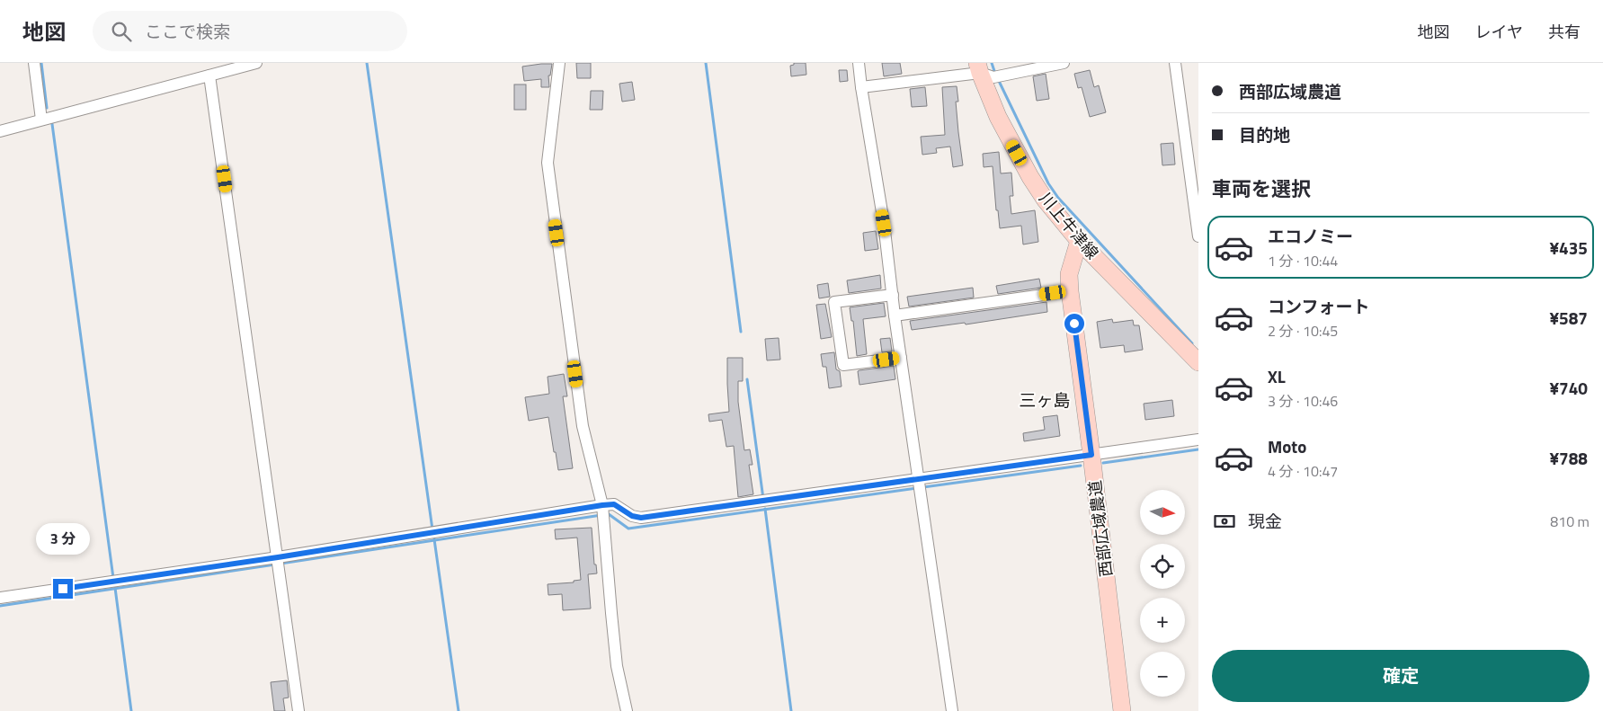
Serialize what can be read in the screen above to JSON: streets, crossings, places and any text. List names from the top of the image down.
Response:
{
  "streets": {
    "street": ["川上牛津線", "西部広域農道"]
  },
  "crossings": [
    ["川上牛津線", "西部広域農道"]
  ],
  "districts": ["三ヶ島"],
  "north": "right",
  "page": {
    "header": "地図",
    "search": "ここで検索",
    "nav": ["地図", "レイヤ", "共有"],
    "banner": ["西部広域農道", "目的地"],
    "heading": "車両を選択",
    "list": [
      {
        "name": "エコノミー",
        "note": "1 分 · 10:44",
        "value": "¥435"
      },
      {
        "name": "コンフォート",
        "note": "2 分 · 10:45",
        "value": "¥587"
      },
      {
        "name": "XL",
        "note": "3 分 · 10:46",
        "value": "¥740"
      },
      {
        "name": "Moto",
        "note": "4 分 · 10:47",
        "value": "¥788"
      }
    ],
    "map_buttons": ["+", "−"],
    "pay": ["現金", "810 m"],
    "bubble": "3 分",
    "buttons": "確定"
  }
}
